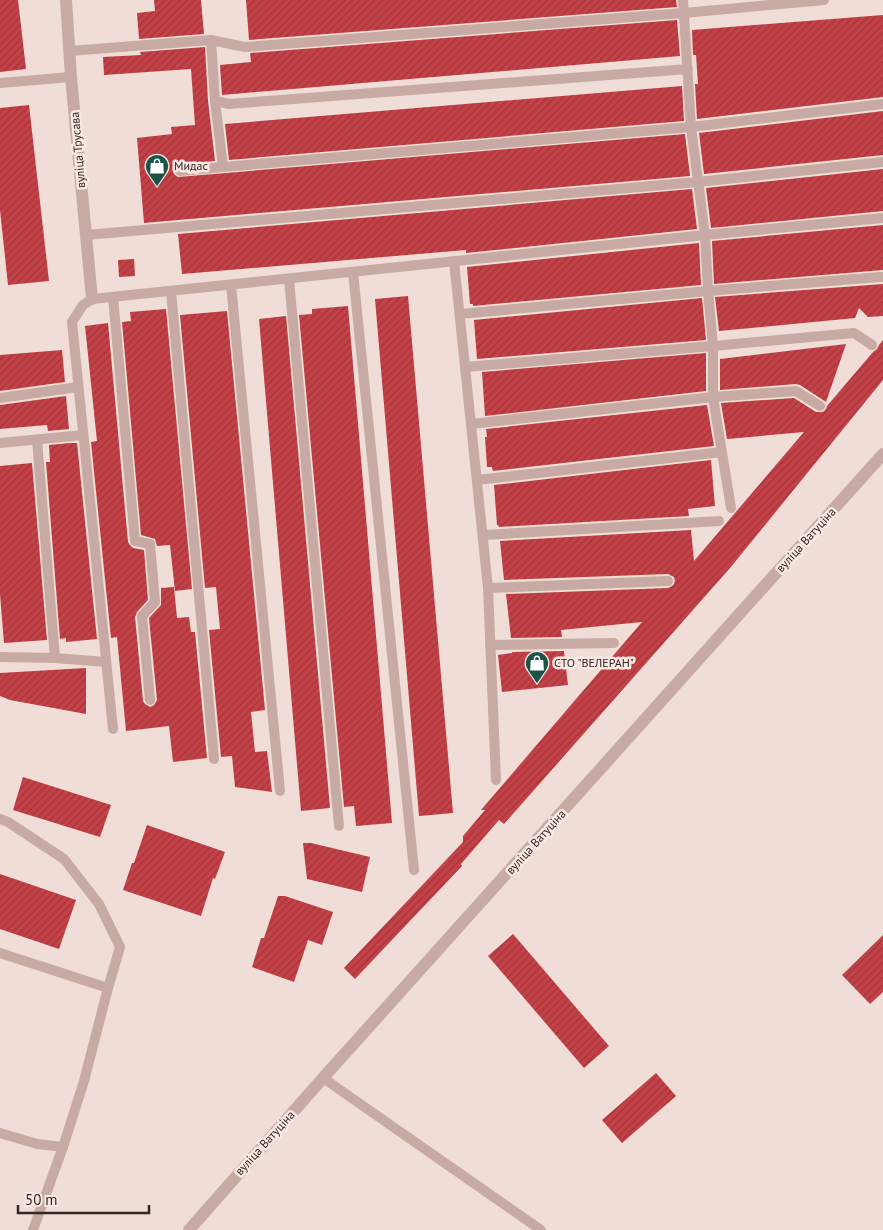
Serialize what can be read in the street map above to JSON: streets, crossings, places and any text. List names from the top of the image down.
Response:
{
  "streets": {
    "street": ["вуліца Трусава", "вуліца Ватуціна"]
  },
  "places": {
    "shop": ["Мидас", "СТО \"ВЕЛЕРАН\""]
  },
  "scale_bar": "50 m"
}
